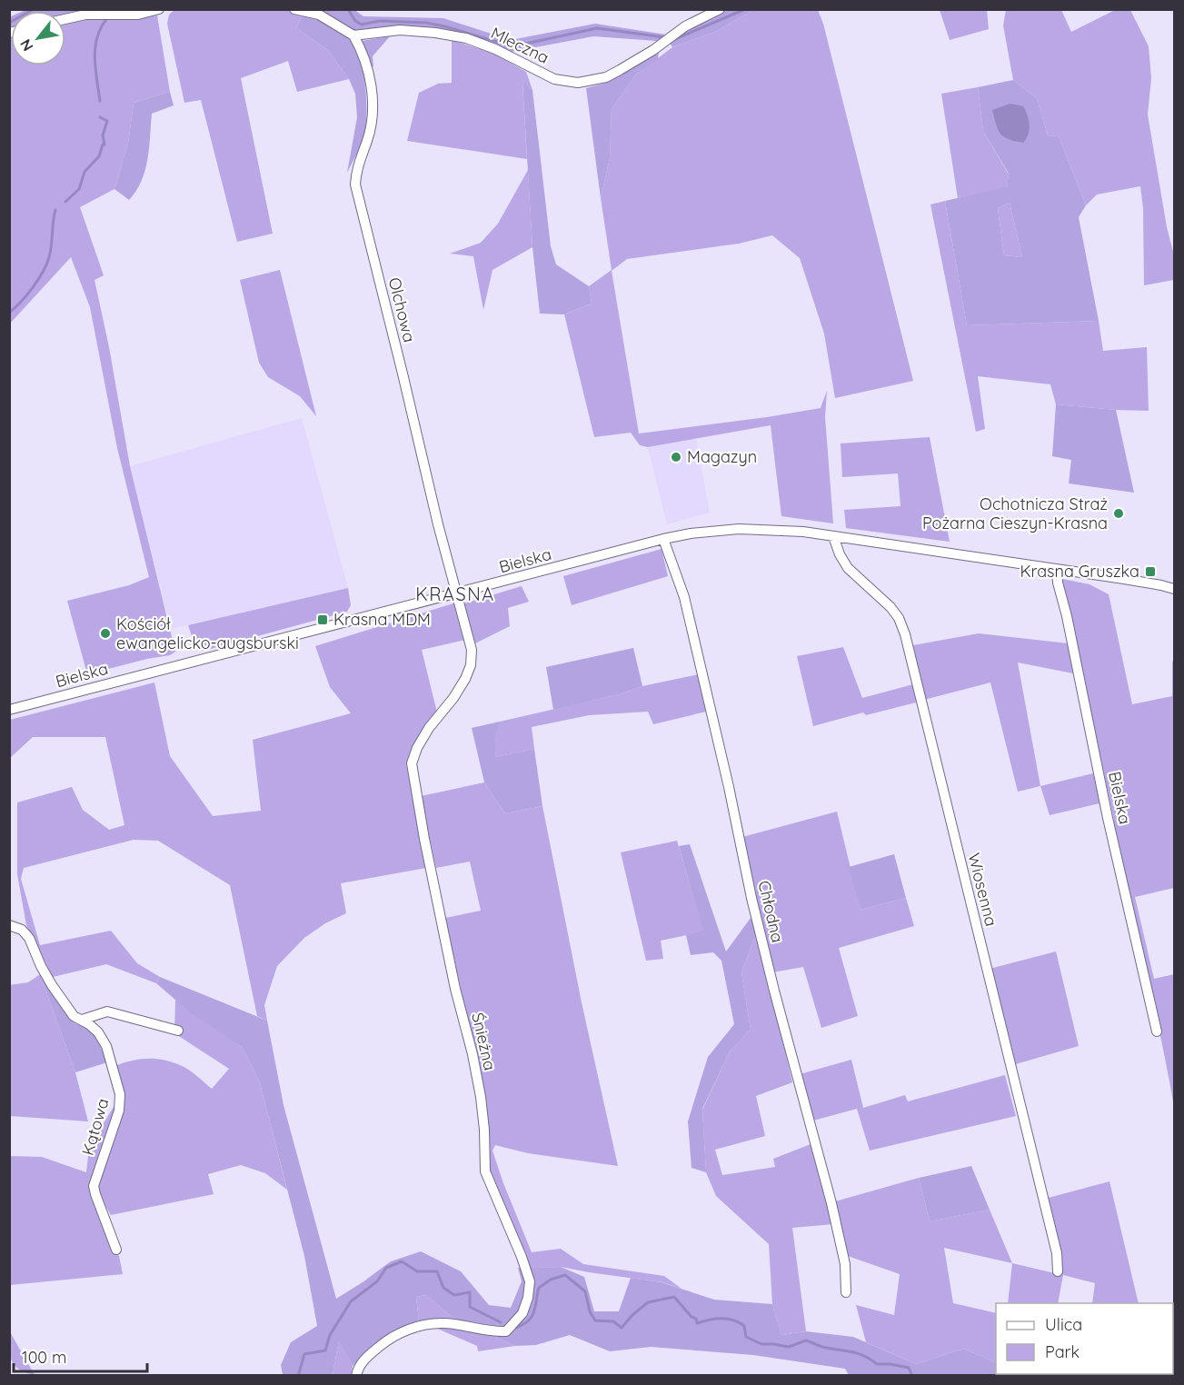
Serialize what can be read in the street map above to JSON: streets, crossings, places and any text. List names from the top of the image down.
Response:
{
  "streets": {
    "street": [
      "Mleczna",
      "Olchowa",
      "Bielska",
      "Wiosenna",
      "Chłodna",
      "Śnieżna",
      "Kątowa"
    ]
  },
  "crossings": [
    ["Mleczna", "Olchowa"],
    ["Olchowa", "Bielska"],
    ["Olchowa", "Śnieżna"],
    ["Bielska", "Wiosenna"],
    ["Bielska", "Chłodna"],
    ["Bielska", "Śnieżna"]
  ],
  "districts": ["KRASNA"],
  "places": {
    "other": ["Magazyn", "Ochotnicza Straż Pożarna Cieszyn-Krasna", "Kościół ewangelicko-augsburski"],
    "transit": ["Krasna Gruszka", "Krasna MDM"]
  },
  "legend": ["Ulica", "Park"],
  "scale_bar": "100 m",
  "north": "bottom left"
}
